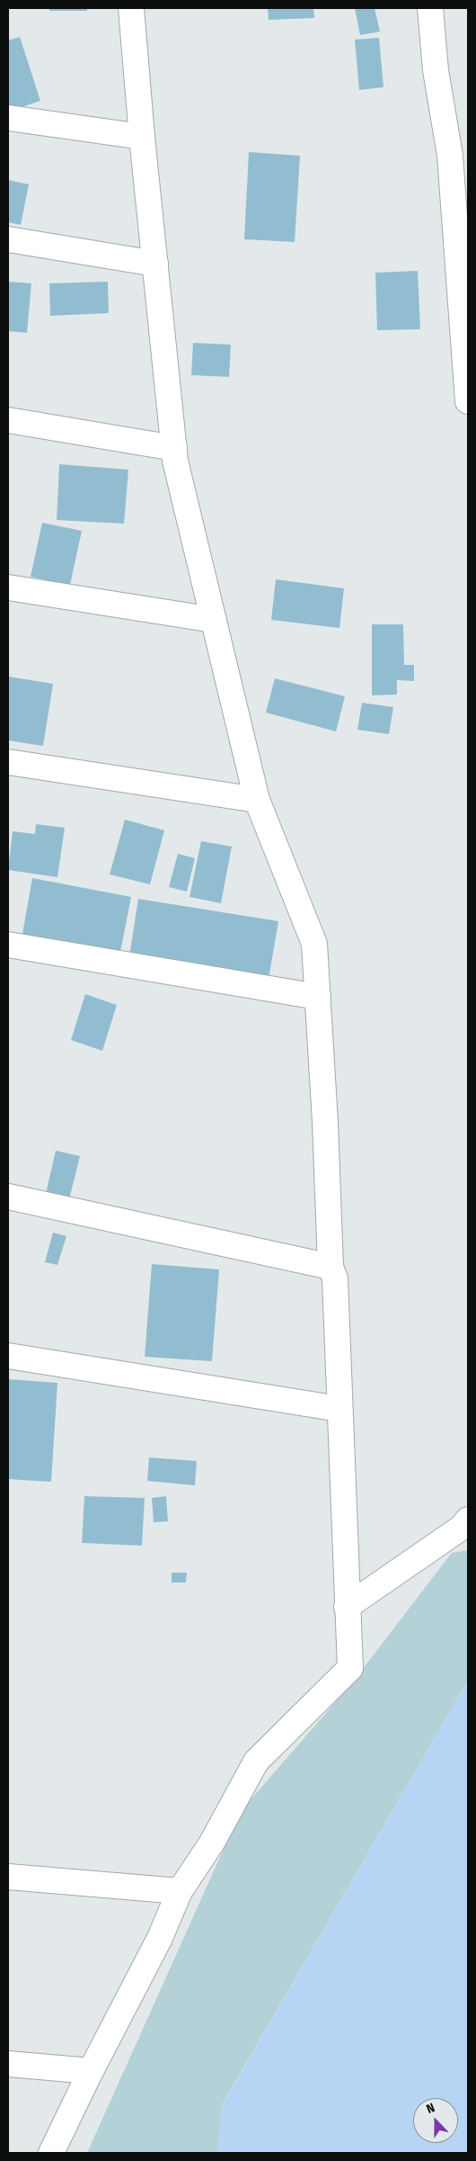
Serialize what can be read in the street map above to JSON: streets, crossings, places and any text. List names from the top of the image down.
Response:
{
  "north": "top"
}
